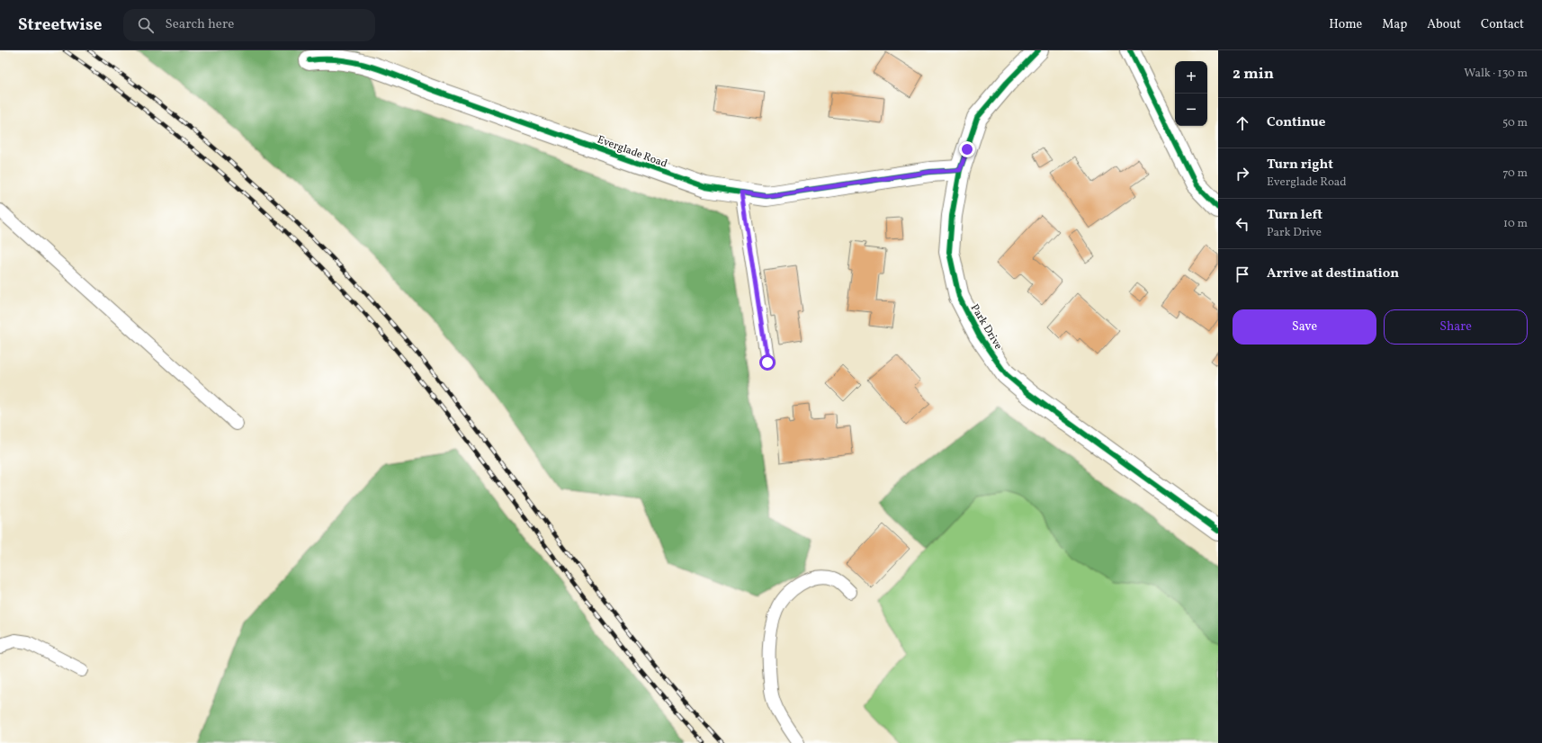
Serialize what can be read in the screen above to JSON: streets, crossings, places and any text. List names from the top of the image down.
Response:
{
  "streets": {
    "street": ["Everglade Road", "Park Drive"]
  },
  "crossings": [
    ["Everglade Road", "Park Drive"]
  ],
  "page": {
    "header": "Streetwise",
    "search": "Search here",
    "nav": [
      "Home",
      "Map",
      "About",
      "Contact"
    ],
    "heading": ["2 min", "Walk · 130 m"],
    "map_buttons": ["+", "−"],
    "list": [
      ["Continue", "50 m"],
      ["Turn right", "Everglade Road", "70 m"],
      ["Turn left", "Park Drive", "10 m"],
      "Arrive at destination"
    ],
    "buttons": ["Save", "Share"]
  }
}
